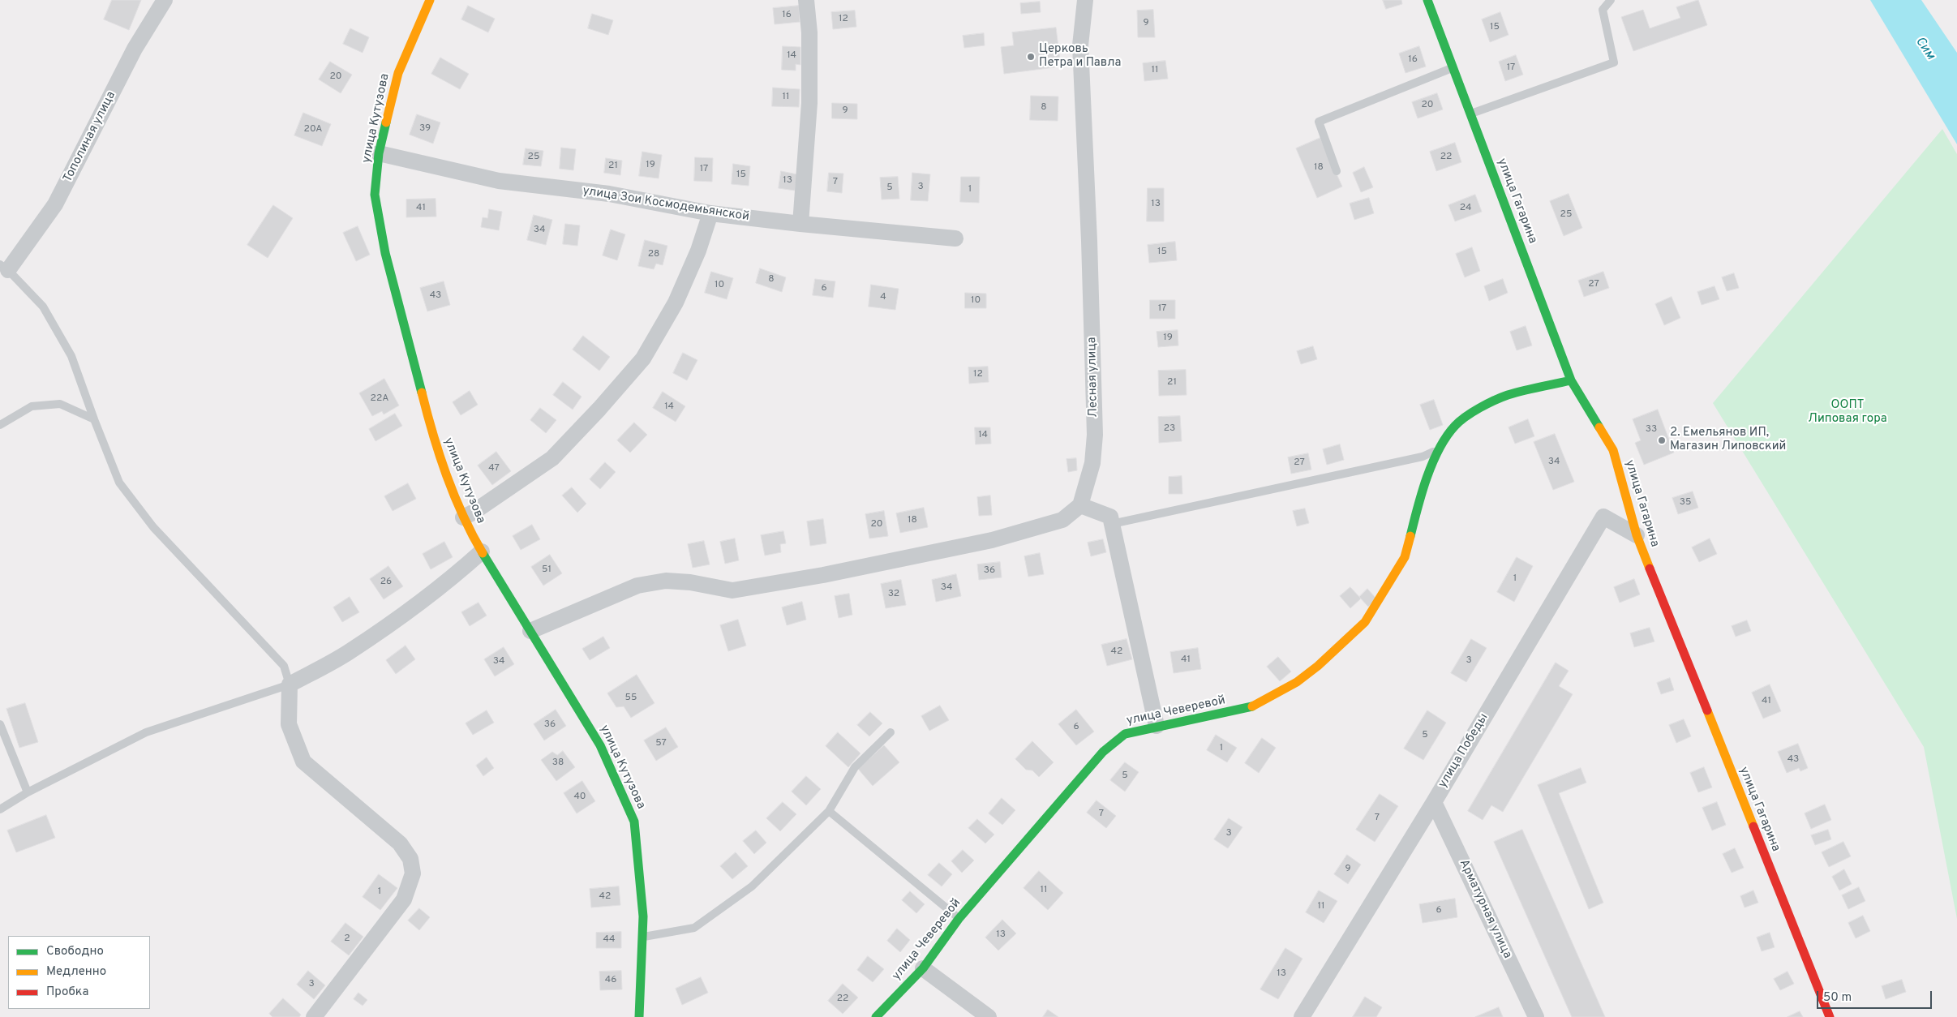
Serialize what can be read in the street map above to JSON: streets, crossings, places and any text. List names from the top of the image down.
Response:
{
  "streets": {
    "street": [
      "улица Кутузова",
      "Тополиная улица",
      "улица Гагарина",
      "улица Зои Космодемьянской",
      "Лесная улица",
      "улица Чеверевой",
      "улица Победы",
      "Арматурная улица"
    ]
  },
  "crossings": [
    ["улица Кутузова", "улица Зои Космодемьянской"],
    ["улица Гагарина", "улица Чеверевой"],
    ["улица Гагарина", "улица Победы"],
    ["улица Победы", "Арматурная улица"]
  ],
  "water": ["Сим"],
  "parks": ["ООПТ Липовая гора"],
  "places": ["Церковь Петра и Павла", "2. Емельянов ИП, Магазин Липовский"],
  "house_numbers": [
    "16",
    "12",
    "9",
    "15",
    "14",
    "16",
    "17",
    "11",
    "20",
    "11",
    "20",
    "8",
    "9",
    "39",
    "20А",
    "25",
    "22",
    "19",
    "21",
    "18",
    "17",
    "15",
    "13",
    "7",
    "3",
    "5",
    "1",
    "13",
    "41",
    "24",
    "25",
    "34",
    "15",
    "28",
    "8",
    "27",
    "10",
    "6",
    "43",
    "4",
    "10",
    "17",
    "19",
    "12",
    "21",
    "22А",
    "14",
    "23",
    "33",
    "14",
    "34",
    "27",
    "47",
    "35",
    "18",
    "20",
    "51",
    "36",
    "1",
    "26",
    "34",
    "32",
    "42",
    "41",
    "3",
    "34",
    "55",
    "41",
    "36",
    "6",
    "5",
    "57",
    "1",
    "43",
    "38",
    "5",
    "40",
    "7",
    "7",
    "3",
    "9",
    "11",
    "1",
    "42",
    "11",
    "6",
    "13",
    "2",
    "44",
    "13",
    "46",
    "3",
    "22"
  ],
  "legend": ["Свободно", "Медленно", "Пробка"],
  "scale_bar": "50 m"
}
